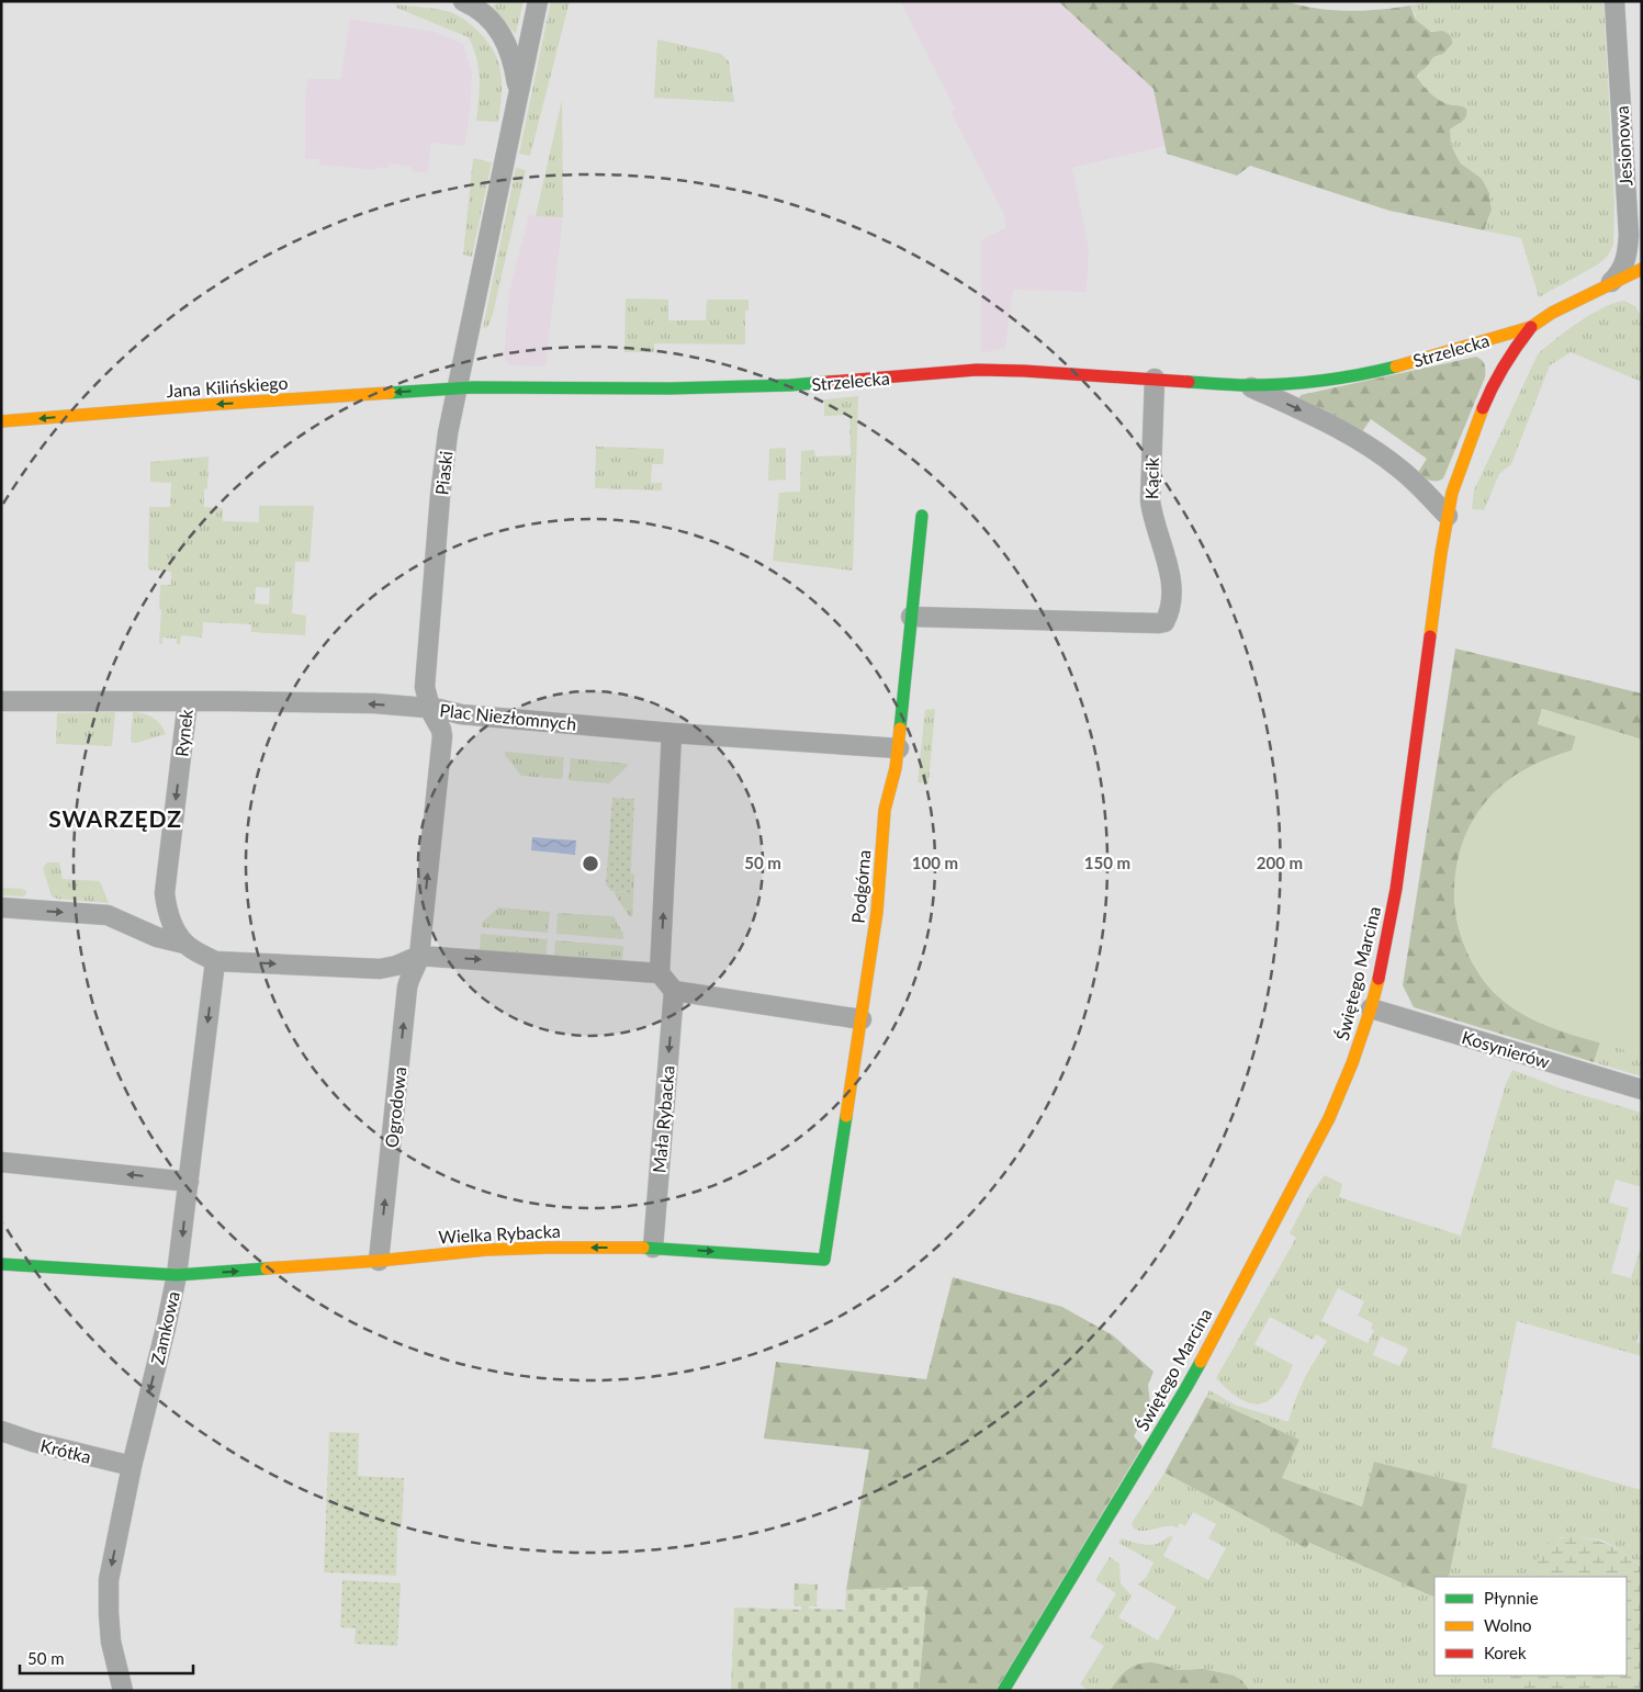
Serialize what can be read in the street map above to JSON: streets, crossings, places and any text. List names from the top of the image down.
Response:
{
  "streets": {
    "street": [
      "Jesionowa",
      "Strzelecka",
      "Jana Kilińskiego",
      "Piaski",
      "Kącik",
      "Plac Niezłomnych",
      "Rynek",
      "Podgórna",
      "Świętego Marcina",
      "Kosynierów",
      "Ogrodowa",
      "Mała Rybacka",
      "Wielka Rybacka",
      "Zamkowa",
      "Krótka"
    ]
  },
  "crossings": [
    ["Jesionowa", "Strzelecka"],
    ["Strzelecka", "Jana Kilińskiego"],
    ["Strzelecka", "Piaski"],
    ["Strzelecka", "Kącik"],
    ["Strzelecka", "Świętego Marcina"],
    ["Jana Kilińskiego", "Piaski"],
    ["Piaski", "Plac Niezłomnych"],
    ["Kącik", "Podgórna"],
    ["Plac Niezłomnych", "Podgórna"],
    ["Plac Niezłomnych", "Ogrodowa"],
    ["Podgórna", "Wielka Rybacka"],
    ["Świętego Marcina", "Kosynierów"],
    ["Ogrodowa", "Wielka Rybacka"],
    ["Mała Rybacka", "Wielka Rybacka"],
    ["Wielka Rybacka", "Zamkowa"],
    ["Zamkowa", "Krótka"]
  ],
  "one_way": [
    "Jana Kilińskiego",
    "Rynek",
    "Ogrodowa",
    "Mała Rybacka",
    "Zamkowa"
  ],
  "districts": ["SWARZĘDZ"],
  "legend": ["Płynnie", "Wolno", "Korek"],
  "scale_bar": "50 m",
  "rings": [
    "50 m",
    "100 m",
    "150 m",
    "200 m"
  ]
}
